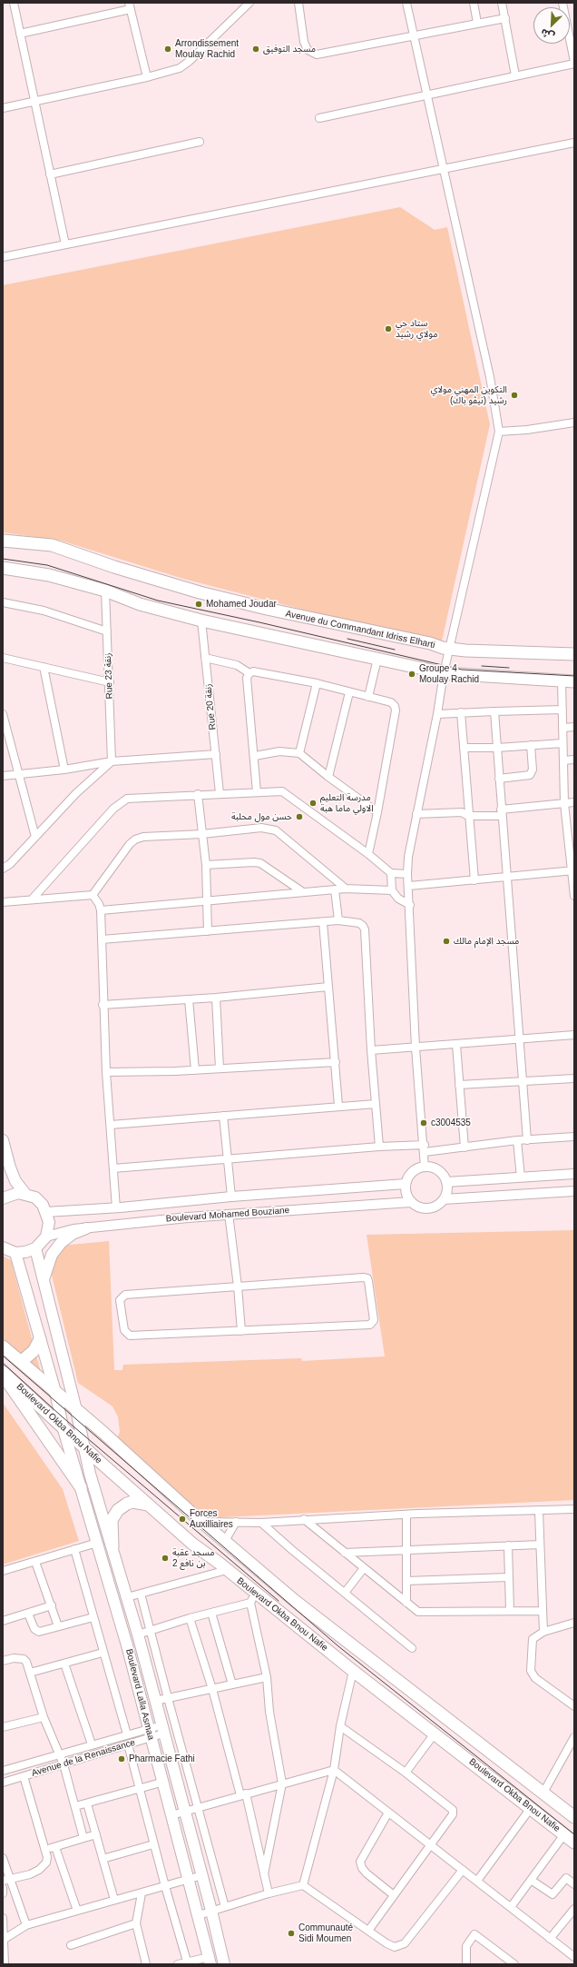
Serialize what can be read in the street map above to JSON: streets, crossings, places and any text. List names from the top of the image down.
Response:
{
  "streets": {
    "main road": ["Avenue du Commandant Idriss Elharti", "Boulevard Okba Bnou Nafie", "Boulevard Lalla Asmaa"],
    "street": [
      "Rue 23 زنقة",
      "Rue 20 زنقة",
      "Boulevard Mohamed Bouziane",
      "Avenue de la Renaissance"
    ]
  },
  "crossings": [
    ["Boulevard Okba Bnou Nafie", "Boulevard Lalla Asmaa"],
    ["Boulevard Lalla Asmaa", "Avenue de la Renaissance"]
  ],
  "places": [
    "Arrondissement Moulay Rachid",
    "مسجد التوفيق",
    "ستاد حي مولاي رشيد",
    "التكوين المهني مولاي رشيد (نيڤو باك)",
    "Mohamed Joudar",
    "Groupe 4 Moulay Rachid",
    "مدرسة التعليم الاولي ماما هبة",
    "حسن مول محلبة",
    "مسجد الإمام مالك",
    "c3004535",
    "Forces Auxilliaires",
    "مسجد عقبة بن نافع 2",
    "Pharmacie Fathi",
    "Communauté Sidi Moumen"
  ],
  "north": "bottom left"
}
